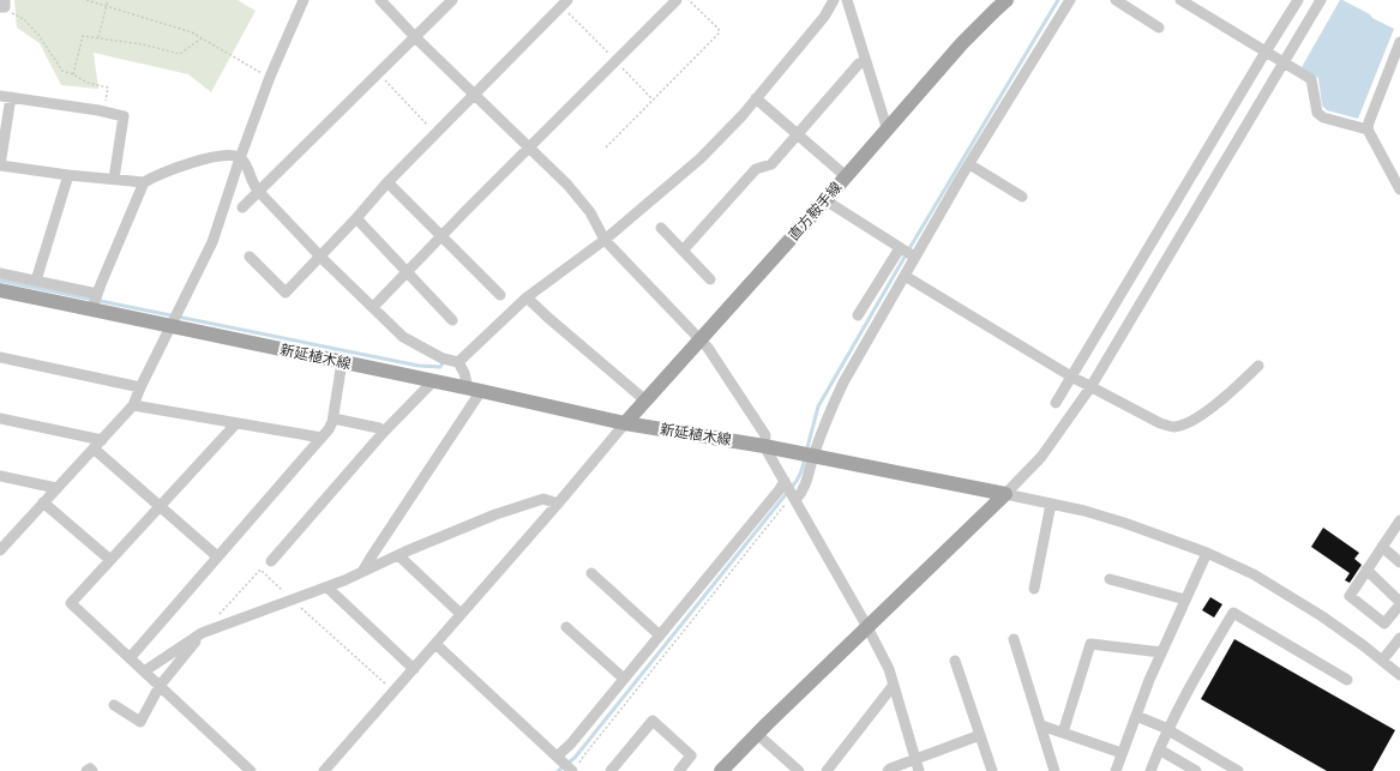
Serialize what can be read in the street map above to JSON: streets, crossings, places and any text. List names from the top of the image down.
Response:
{
  "streets": {
    "main road": ["直方鞍手線", "新延植木線"]
  },
  "crossings": [
    ["直方鞍手線", "新延植木線"]
  ]
}
